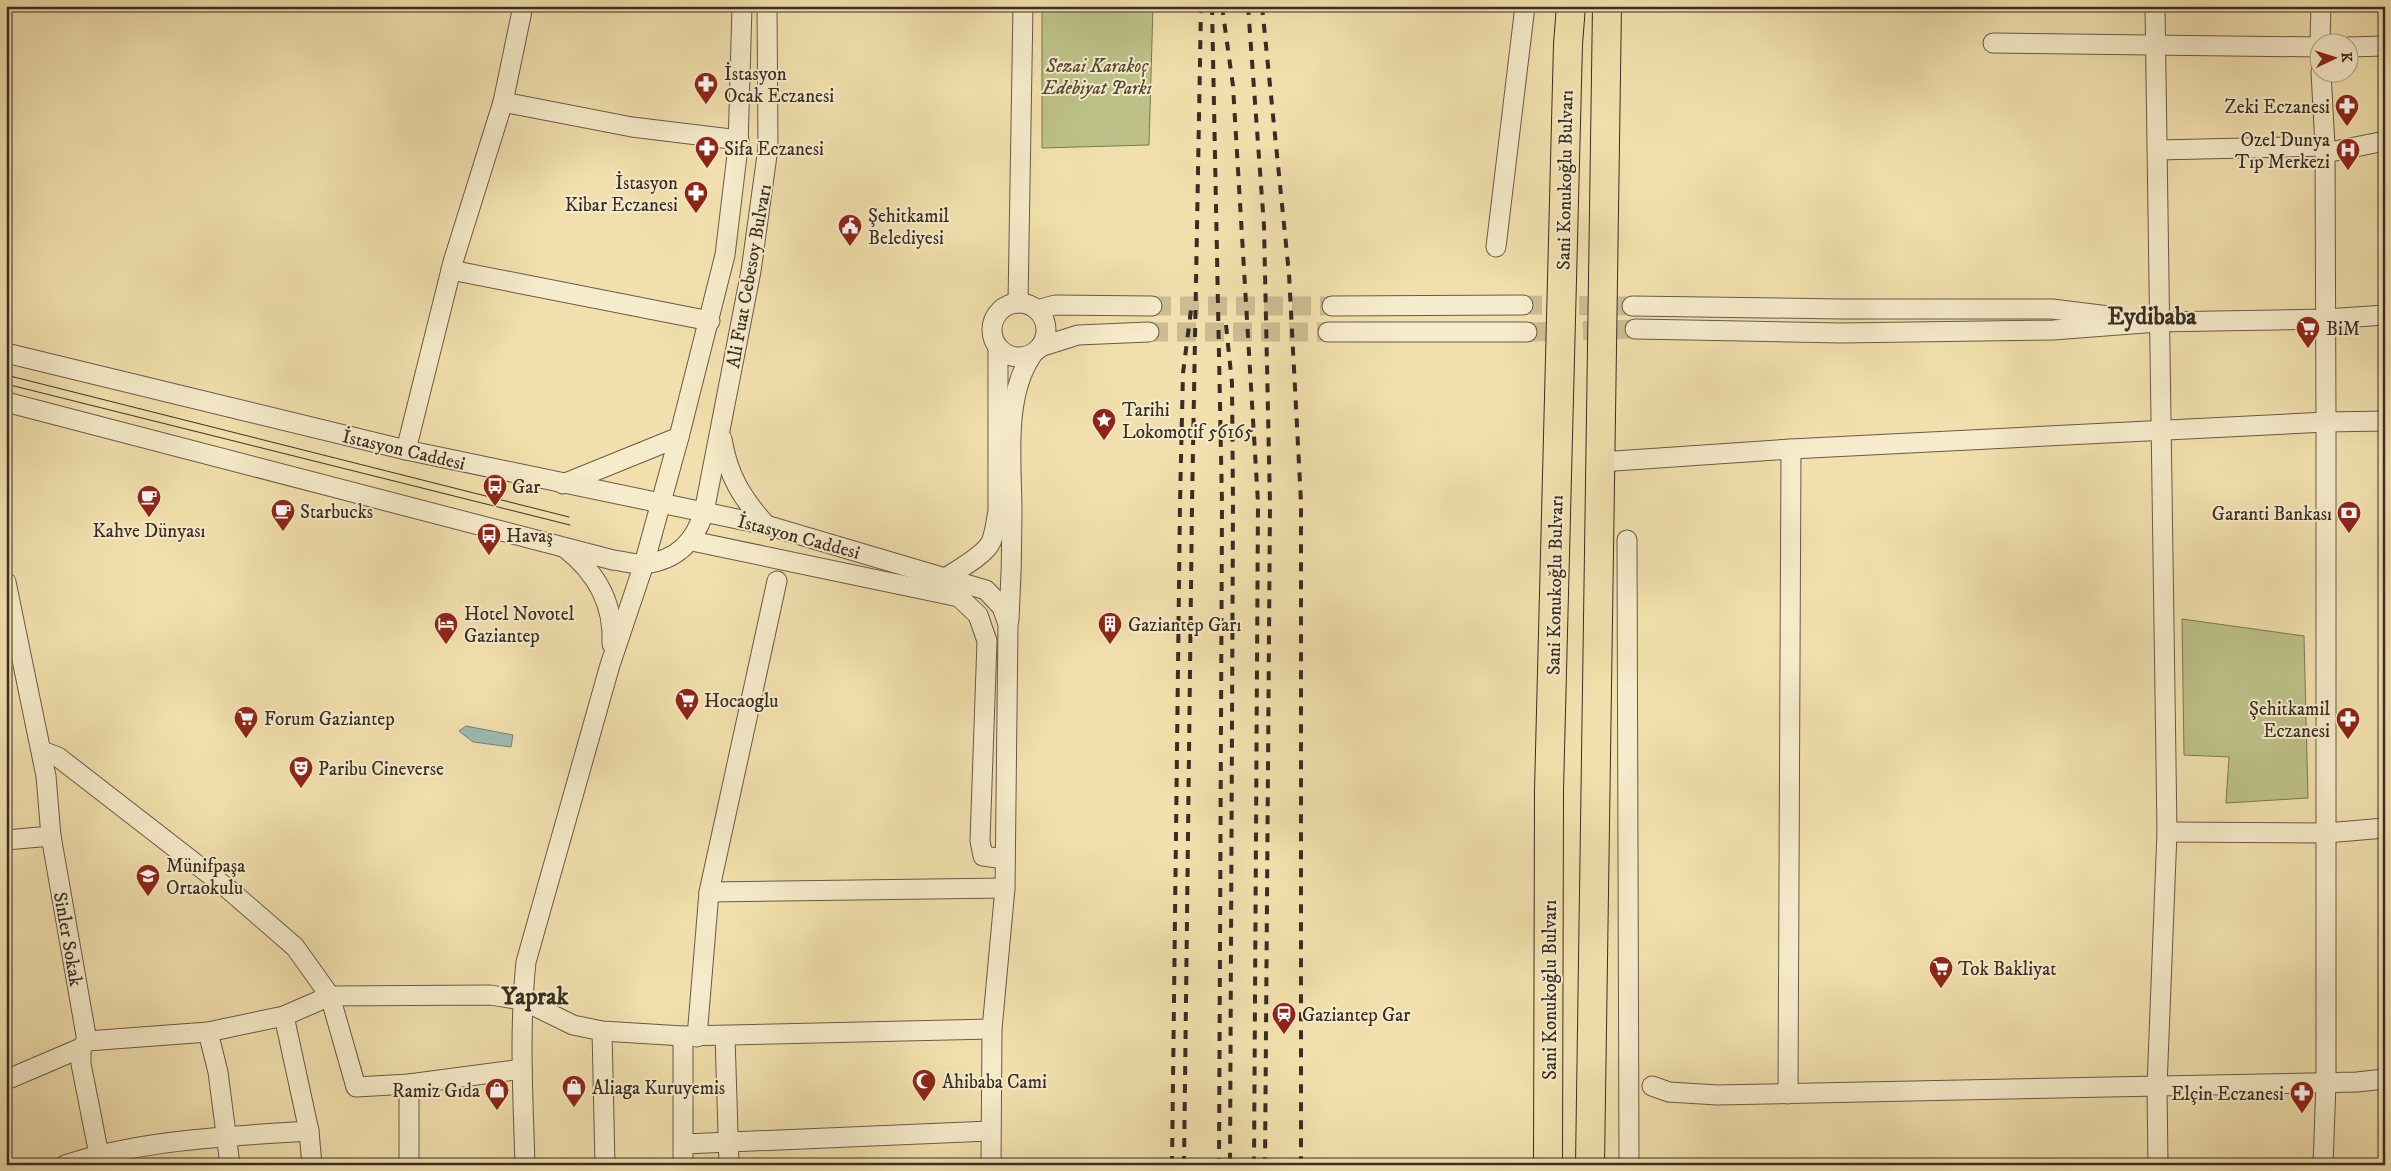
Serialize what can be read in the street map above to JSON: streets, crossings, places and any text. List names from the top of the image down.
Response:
{
  "streets": {
    "highway": ["Sani Konukoğlu Bulvarı"],
    "street": ["Ali Fuat Cebesoy Bulvarı", "İstasyon Caddesi", "Sinler Sokak"]
  },
  "crossings": [
    ["Ali Fuat Cebesoy Bulvarı", "İstasyon Caddesi"]
  ],
  "districts": ["Eydibaba", "Yaprak"],
  "parks": ["Sezai Karakoç Edebiyat Parkı"],
  "places": {
    "pharmacy": [
      "İstasyon Ocak Eczanesi",
      "Zeki Eczanesi",
      "Sifa Eczanesi",
      "İstasyon Kibar Eczanesi",
      "Şehitkamil Eczanesi",
      "Elçin Eczanesi"
    ],
    "hospital": ["Ozel Dunya Tıp Merkezi"],
    "public building": ["Şehitkamil Belediyesi"],
    "supermarket": [
      "BiM",
      "Hocaoglu",
      "Forum Gaziantep",
      "Tok Bakliyat"
    ],
    "place": ["Tarihi Lokomotif 56165"],
    "bus stop": ["Gar", "Havaş"],
    "cafe": ["Kahve Dünyası", "Starbucks"],
    "bank": ["Garanti Bankası"],
    "hotel": ["Hotel Novotel Gaziantep"],
    "building": ["Gaziantep Garı"],
    "theatre": ["Paribu Cineverse"],
    "school or university": ["Münifpaşa Ortaokulu"],
    "station": ["Gaziantep Gar"],
    "mosque": ["Ahibaba Cami"],
    "shop": ["Aliaga Kuruyemis", "Ramiz Gıda"]
  },
  "north": "right"
}
